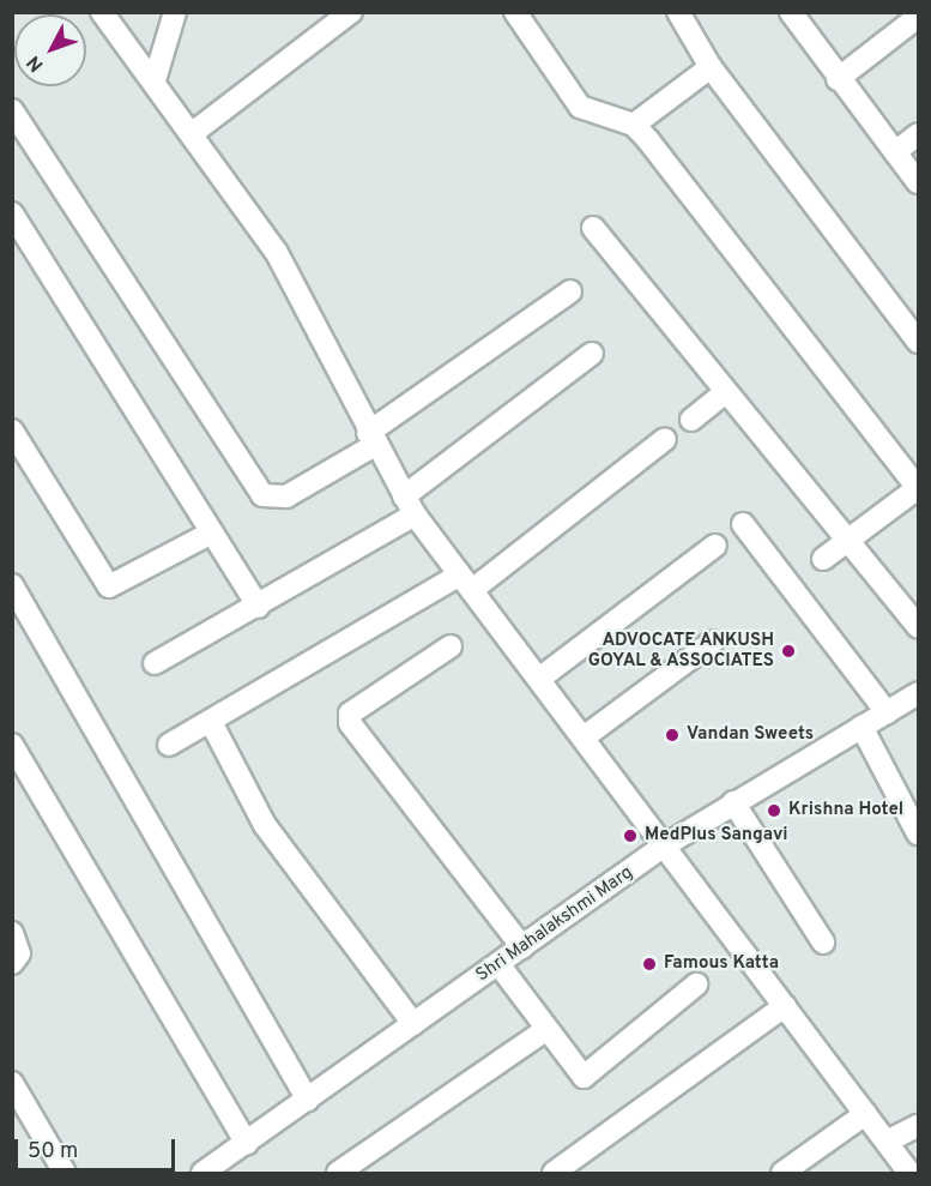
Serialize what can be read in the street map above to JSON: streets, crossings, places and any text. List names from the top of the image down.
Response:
{
  "streets": {
    "street": ["Shri Mahalakshmi Marg"]
  },
  "places": [
    "ADVOCATE ANKUSH GOYAL & ASSOCIATES",
    "Vandan Sweets",
    "Krishna Hotel",
    "MedPlus Sangavi",
    "Famous Katta"
  ],
  "scale_bar": "50 m",
  "north": "bottom left"
}
